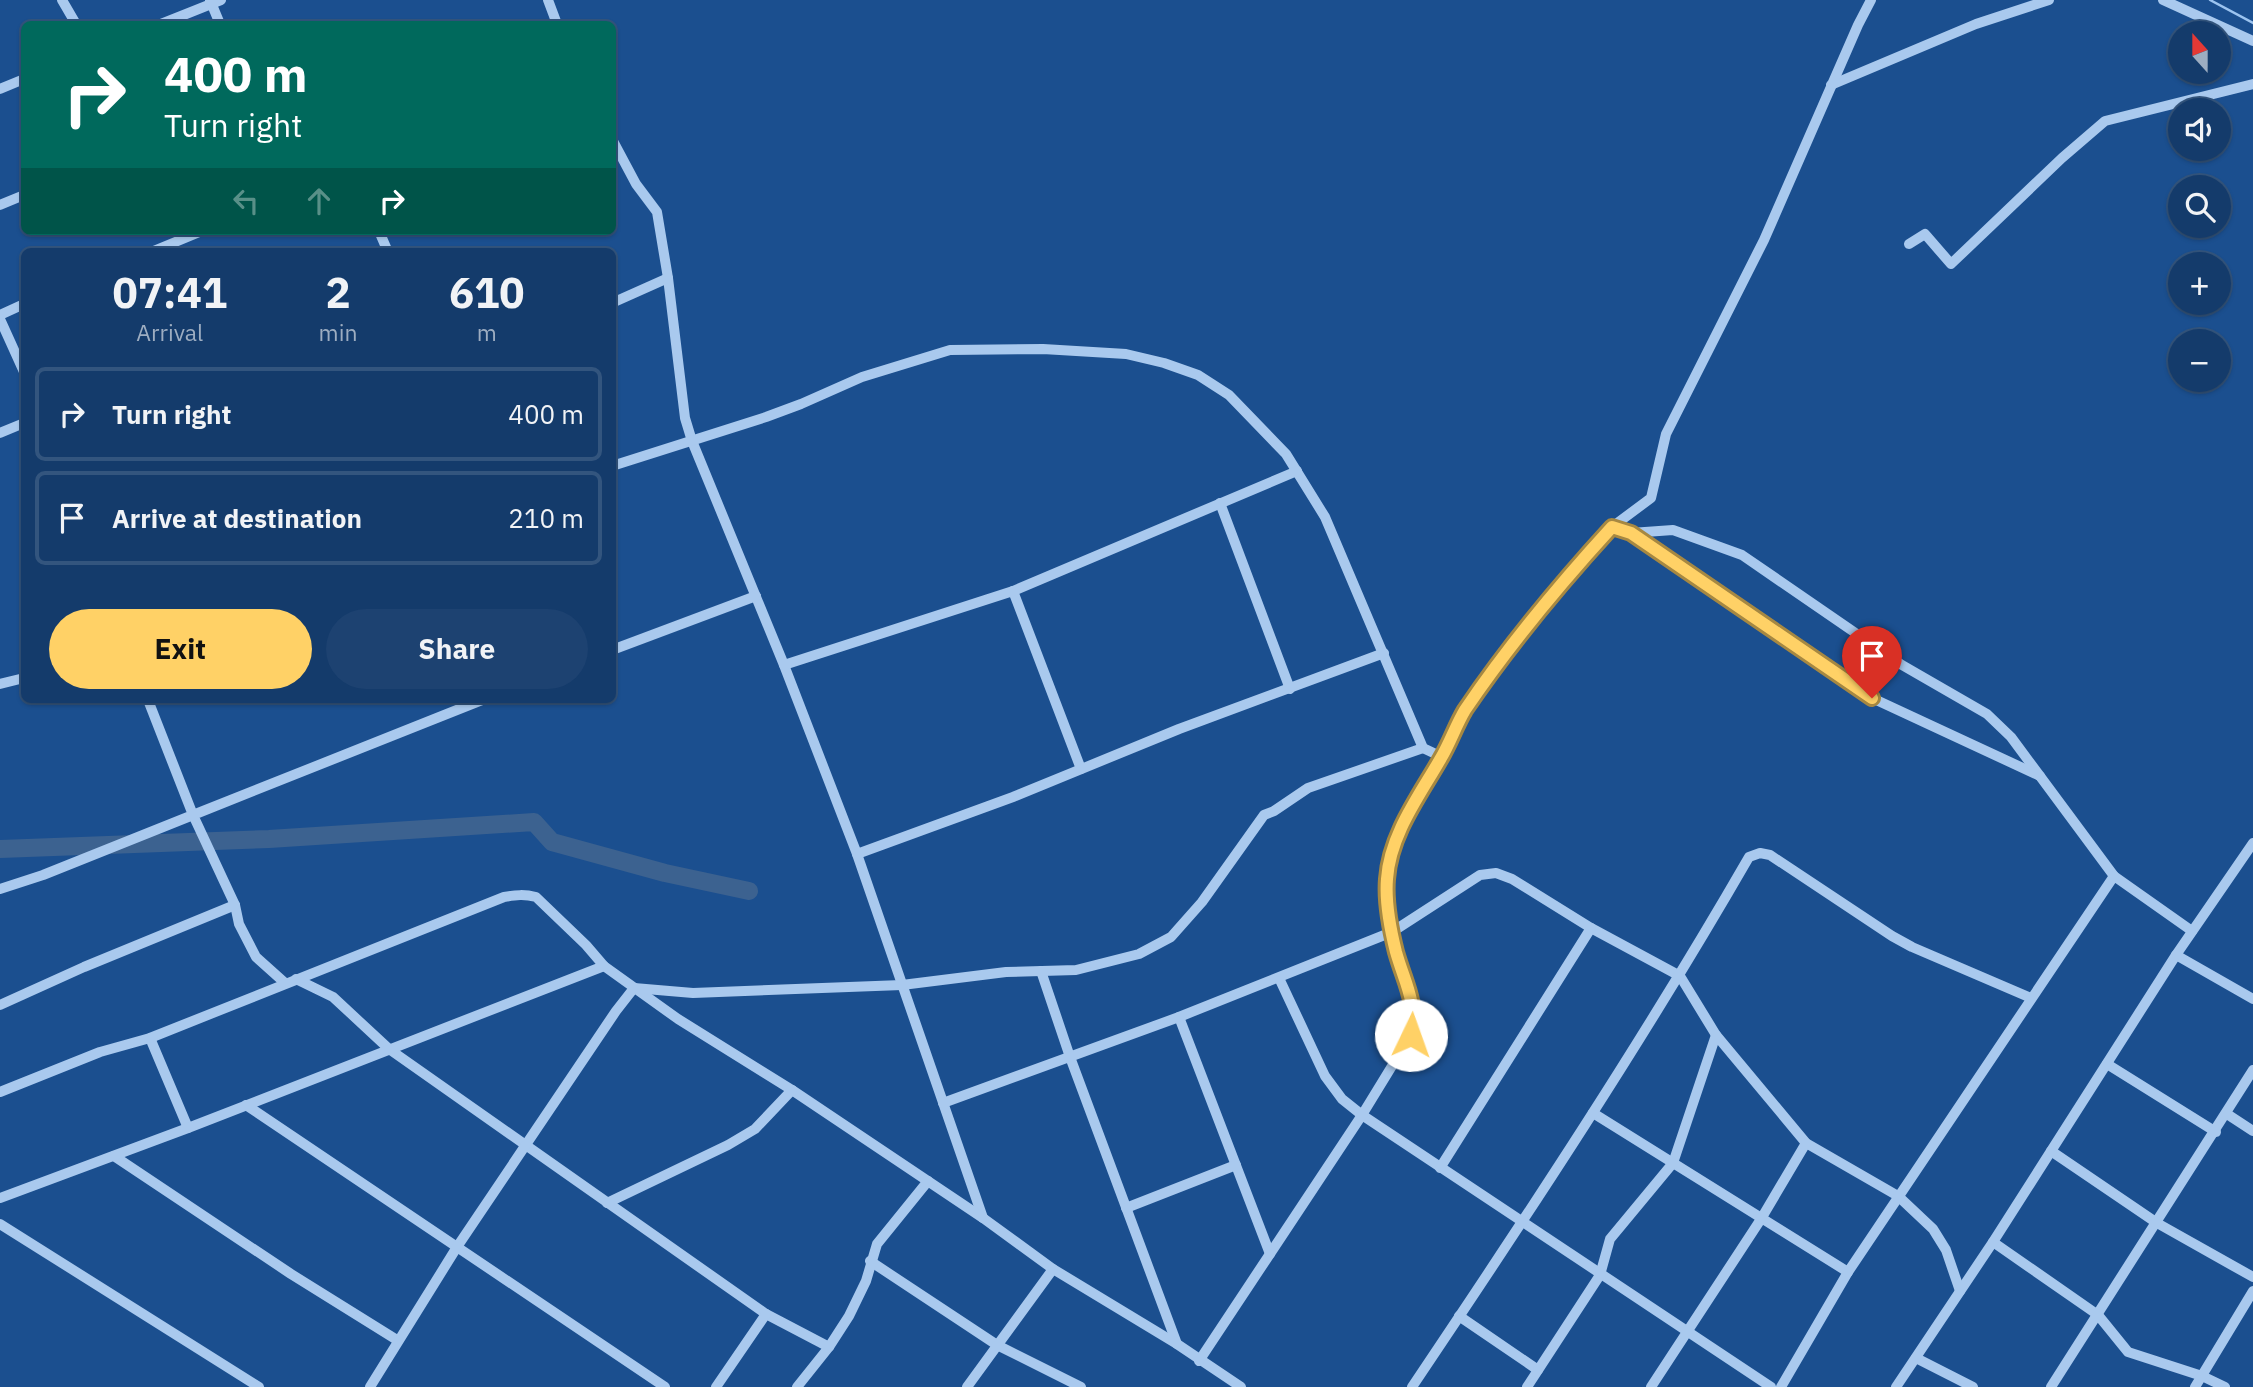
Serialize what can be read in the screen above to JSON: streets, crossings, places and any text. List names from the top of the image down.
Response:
{
  "north": "top",
  "page": {
    "map_buttons": ["+", "−"],
    "turn": ["400 m", "Turn right"],
    "eta": [
      "07:41",
      "Arrival",
      "2",
      "min",
      "610",
      "m"
    ],
    "list": [
      {
        "name": "Turn right",
        "value": "400 m"
      },
      {
        "name": "Arrive at destination",
        "value": "210 m"
      }
    ],
    "buttons": ["Exit", "Share"]
  }
}
